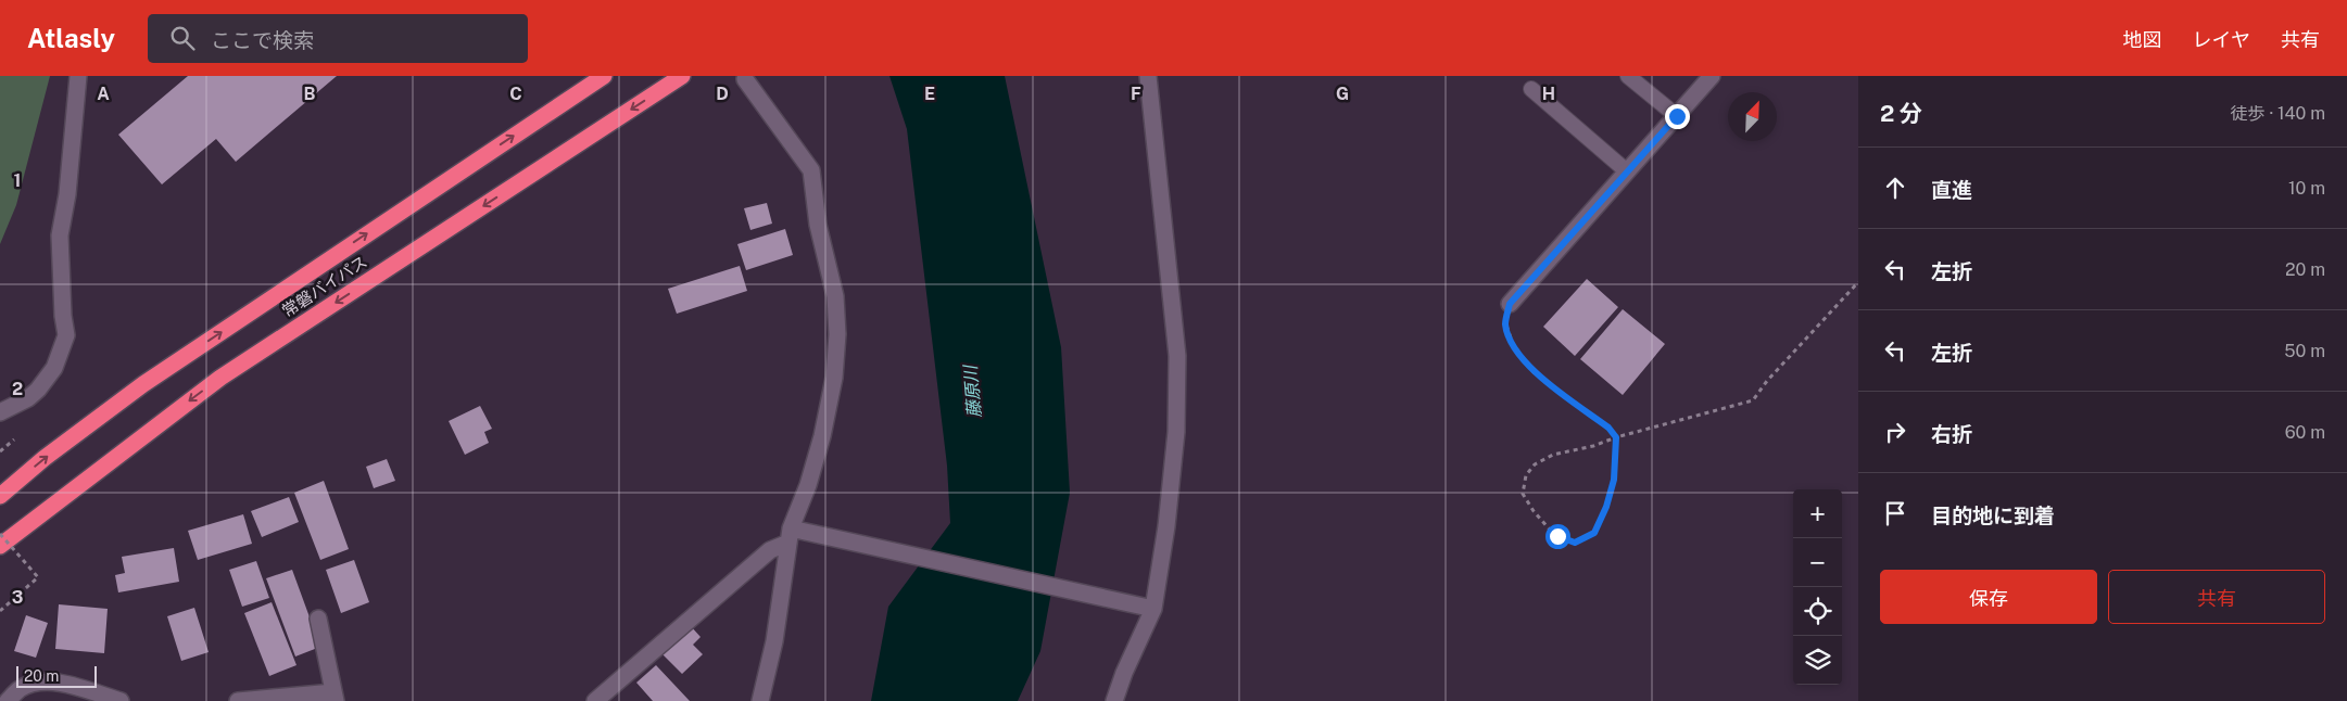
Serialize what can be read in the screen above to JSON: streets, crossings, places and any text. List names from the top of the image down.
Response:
{
  "streets": {
    "highway": ["常磐バイパス"]
  },
  "water": ["藤原川"],
  "scale_bar": "20 m",
  "north": "top right",
  "page": {
    "header": "Atlasly",
    "search": "ここで検索",
    "nav": ["地図", "レイヤ", "共有"],
    "heading": ["2 分", "徒歩 · 140 m"],
    "list": [
      ["直進", "10 m"],
      ["左折", "20 m"],
      ["左折", "50 m"],
      ["右折", "60 m"],
      "目的地に到着"
    ],
    "map_buttons": ["+", "−"],
    "buttons": ["保存", "共有"],
    "scale": "20 m"
  },
  "grid": {
    "columns": [
      "A",
      "B",
      "C",
      "D",
      "E",
      "F",
      "G",
      "H"
    ],
    "rows": ["1", "2", "3"]
  }
}
